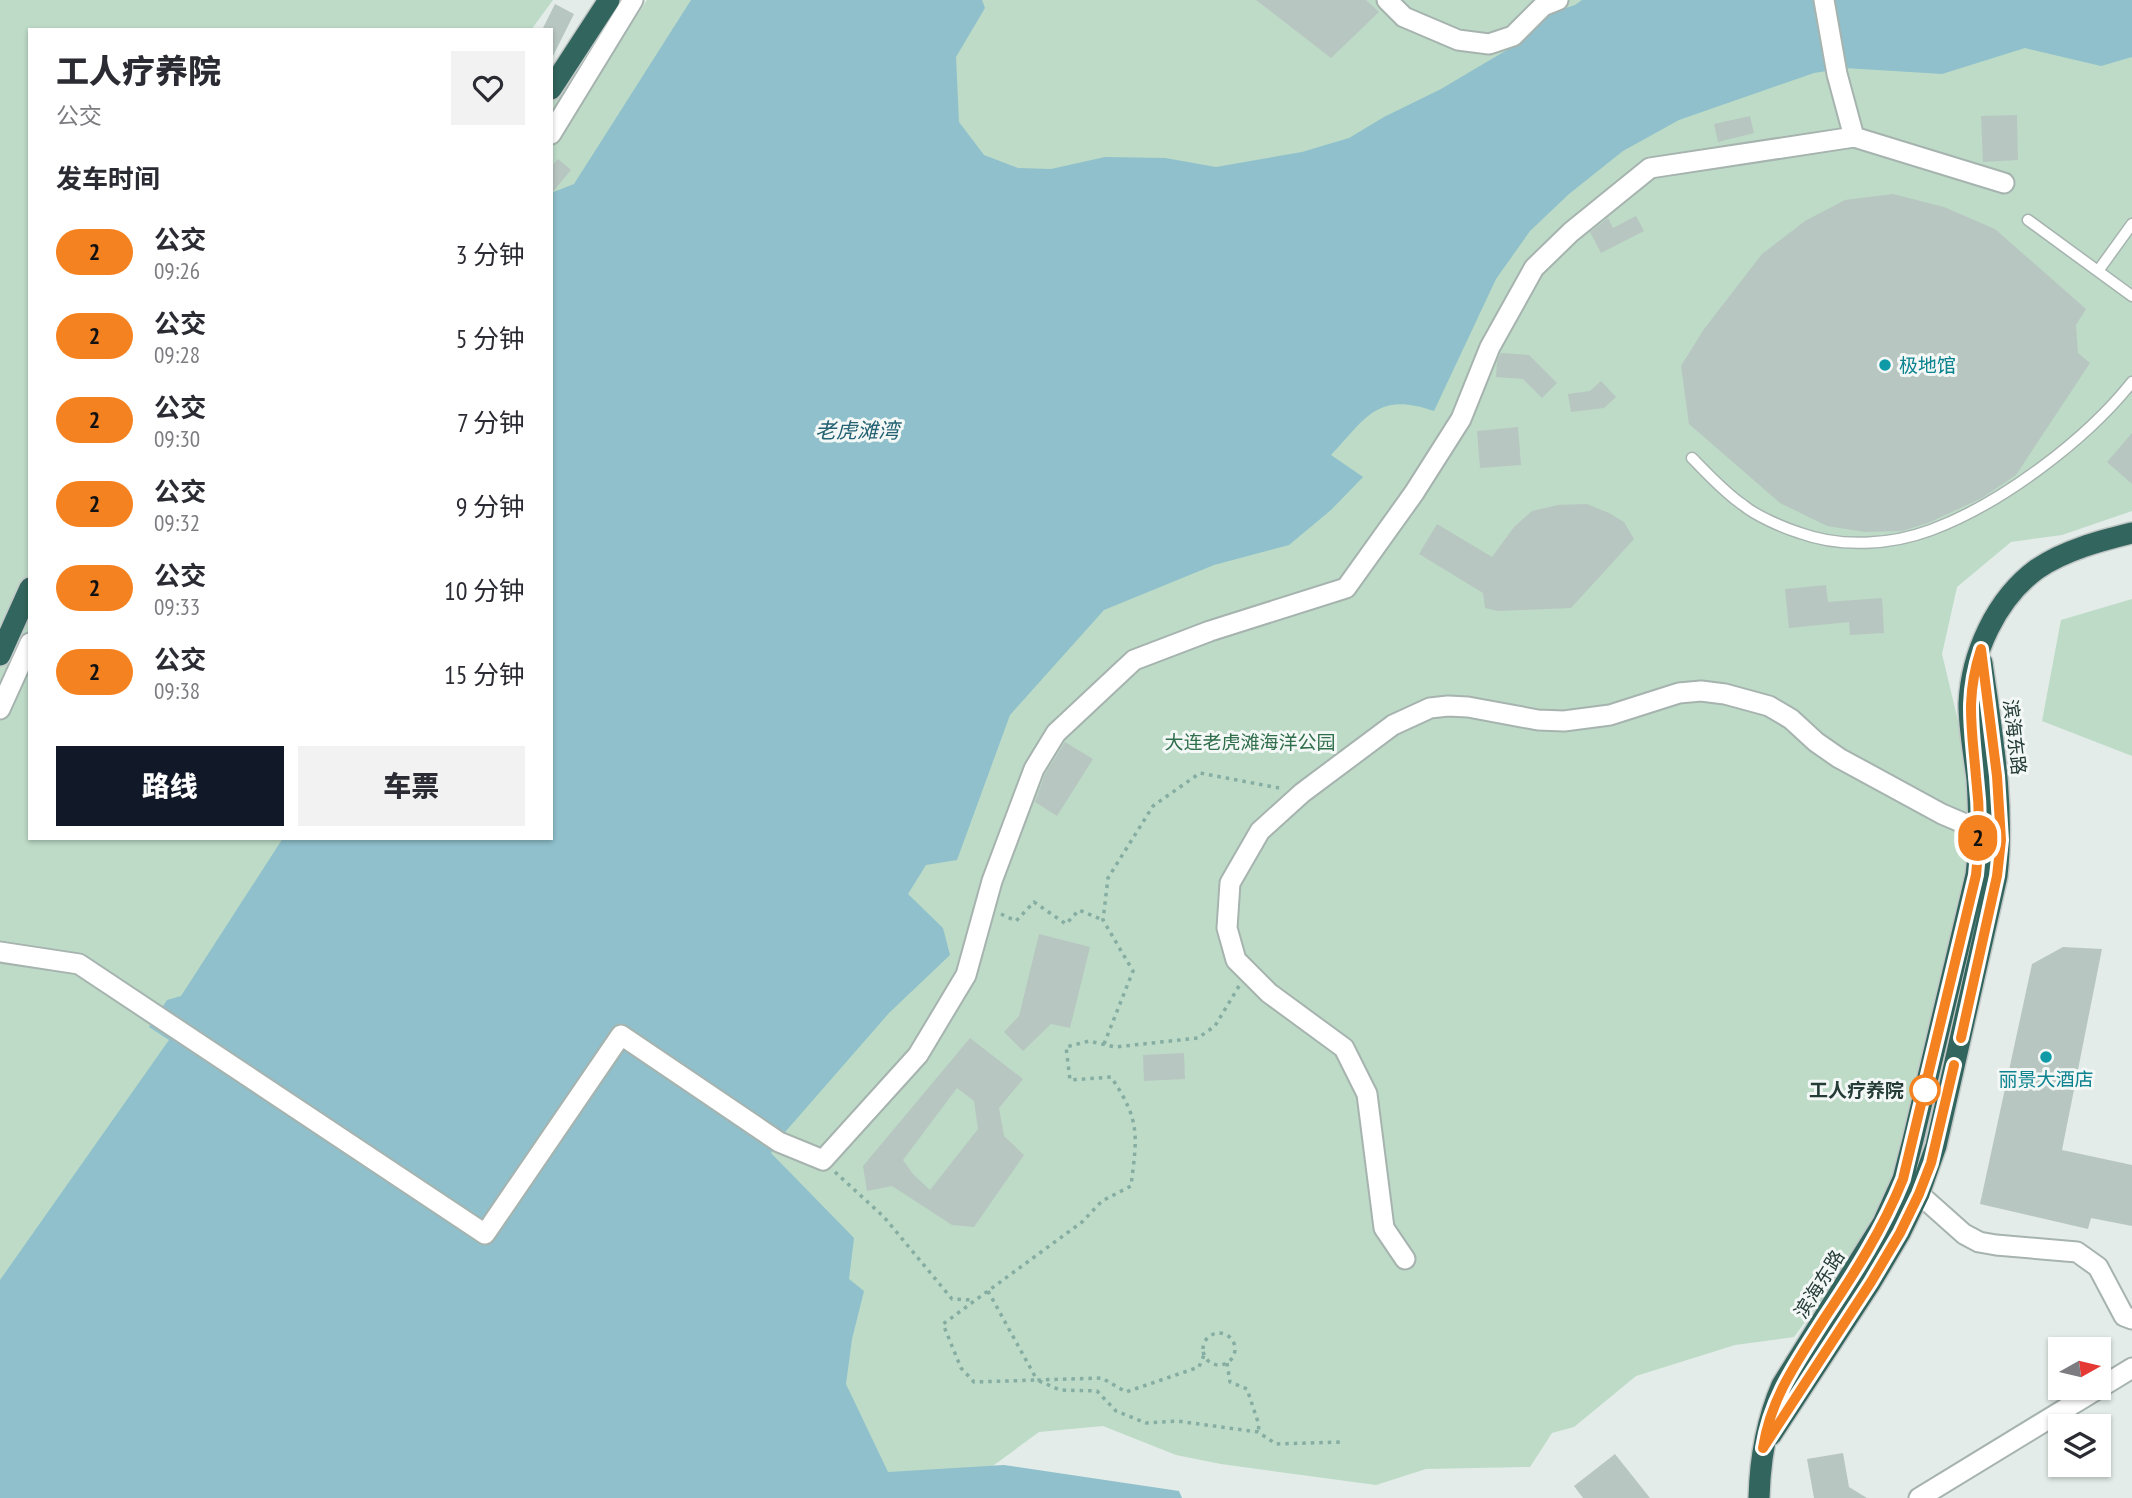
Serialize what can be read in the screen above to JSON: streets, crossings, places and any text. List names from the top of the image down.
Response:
{
  "streets": {
    "highway": ["滨海东路"]
  },
  "water": ["老虎滩湾"],
  "parks": ["大连老虎滩海洋公园"],
  "places": ["极地馆", "丽景大酒店", "工人疗养院"],
  "lines": ["bus line 2"],
  "north": "right",
  "page": {
    "on_map": "2",
    "heading": [
      ["工人疗养院", "公交"],
      "发车时间"
    ],
    "list": [
      {
        "mark": "2",
        "name": "公交",
        "note": "09:26",
        "value": "3 分钟"
      },
      {
        "mark": "2",
        "name": "公交",
        "note": "09:28",
        "value": "5 分钟"
      },
      {
        "mark": "2",
        "name": "公交",
        "note": "09:30",
        "value": "7 分钟"
      },
      {
        "mark": "2",
        "name": "公交",
        "note": "09:32",
        "value": "9 分钟"
      },
      {
        "mark": "2",
        "name": "公交",
        "note": "09:33",
        "value": "10 分钟"
      },
      {
        "mark": "2",
        "name": "公交",
        "note": "09:38",
        "value": "15 分钟"
      }
    ],
    "buttons": ["路线", "车票"]
  }
}
